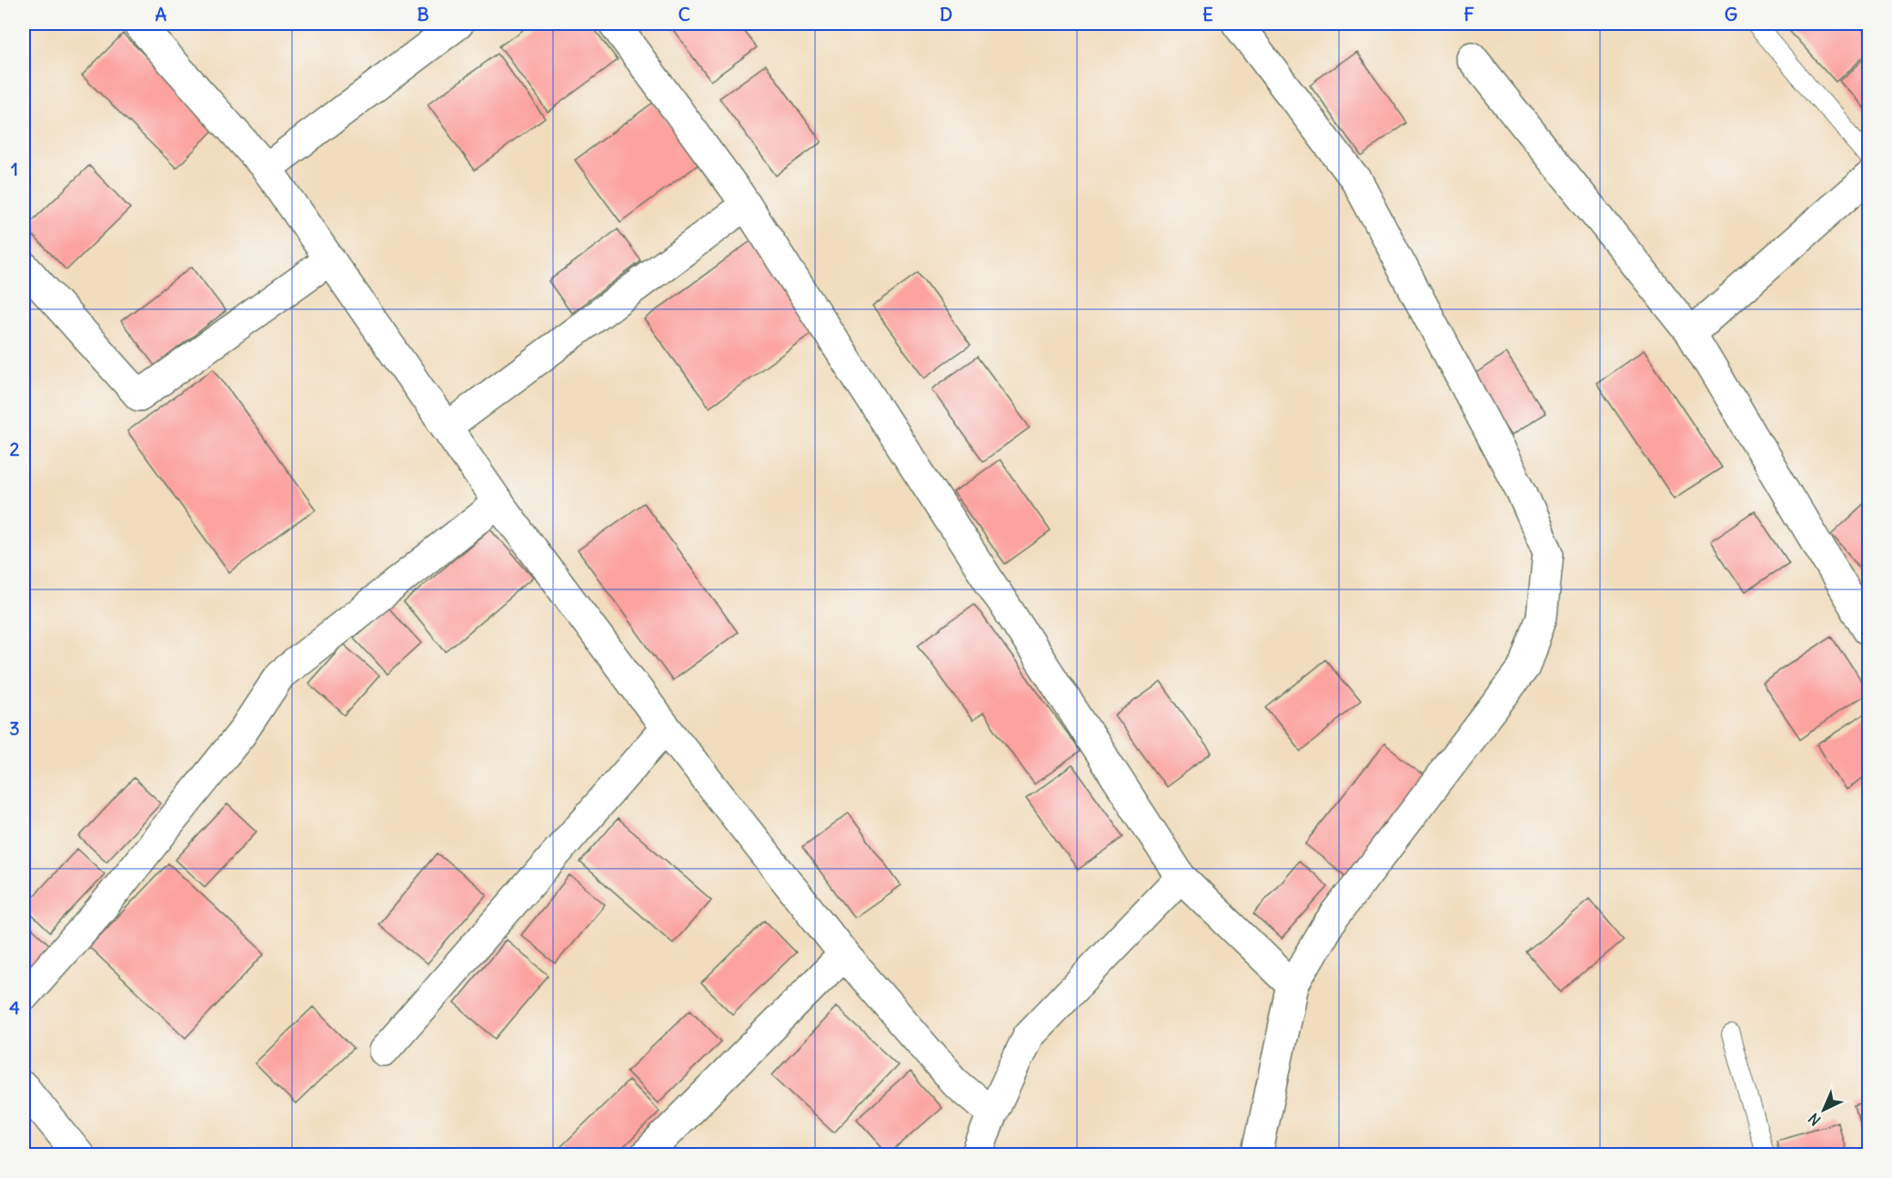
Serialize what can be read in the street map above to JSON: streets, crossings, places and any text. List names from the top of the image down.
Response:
{
  "north": "bottom left",
  "grid": {
    "columns": [
      "A",
      "B",
      "C",
      "D",
      "E",
      "F",
      "G"
    ],
    "rows": [
      "1",
      "2",
      "3",
      "4"
    ]
  }
}
